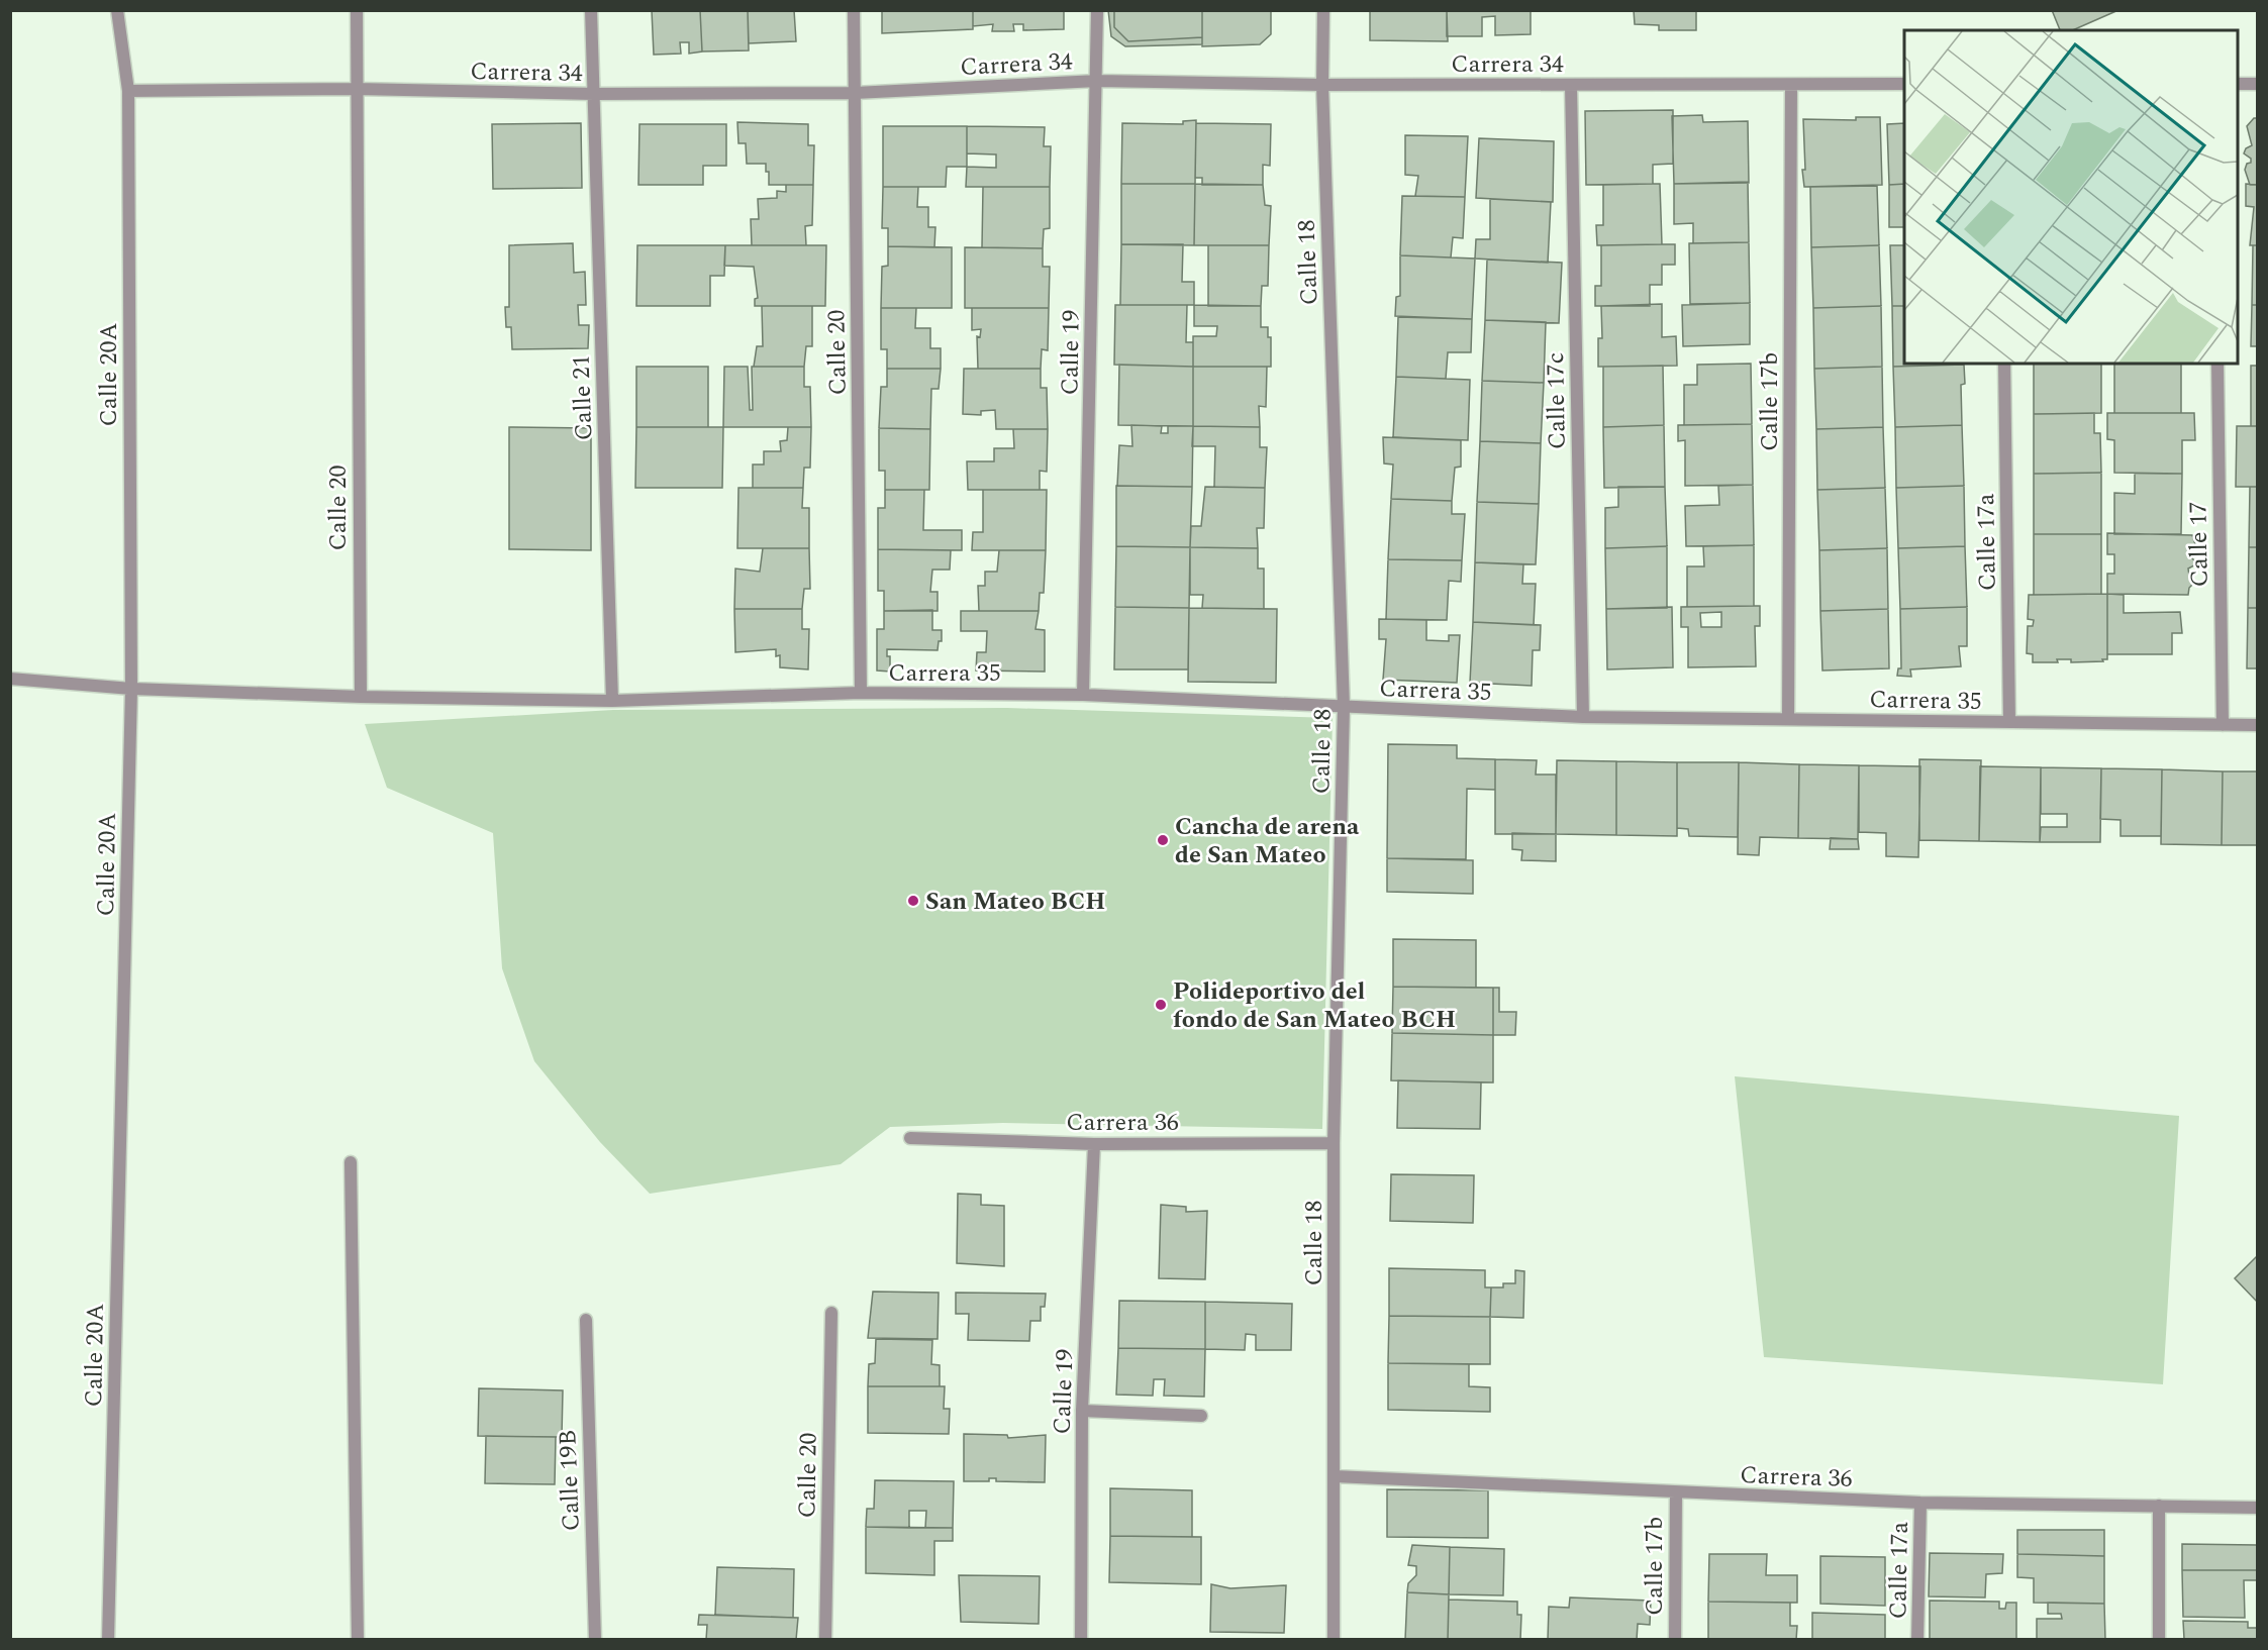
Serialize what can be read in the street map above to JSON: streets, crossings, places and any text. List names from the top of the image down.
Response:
{
  "streets": {
    "street": [
      "Carrera 34",
      "Calle 18",
      "Calle 20",
      "Calle 19",
      "Calle 20A",
      "Calle 21",
      "Calle 17c",
      "Calle 17b",
      "Calle 17a",
      "Calle 17",
      "Carrera 35",
      "Carrera 36",
      "Calle 19B"
    ]
  },
  "crossings": [
    ["Carrera 34", "Calle 18"],
    ["Carrera 34", "Calle 20"],
    ["Carrera 34", "Calle 19"],
    ["Carrera 34", "Calle 20A"],
    ["Carrera 34", "Calle 21"],
    ["Carrera 34", "Calle 17c"],
    ["Carrera 34", "Calle 17b"],
    ["Calle 18", "Carrera 35"],
    ["Calle 18", "Carrera 36"],
    ["Calle 20", "Carrera 35"],
    ["Calle 19", "Carrera 35"],
    ["Calle 19", "Carrera 36"],
    ["Calle 21", "Carrera 35"],
    ["Calle 17c", "Carrera 35"],
    ["Calle 17b", "Carrera 35"],
    ["Calle 17b", "Carrera 36"],
    ["Calle 17a", "Carrera 35"],
    ["Calle 17a", "Carrera 36"],
    ["Calle 17", "Carrera 35"]
  ],
  "places": ["Cancha de arena de San Mateo", "San Mateo BCH", "Polideportivo del fondo de San Mateo BCH"]
}
